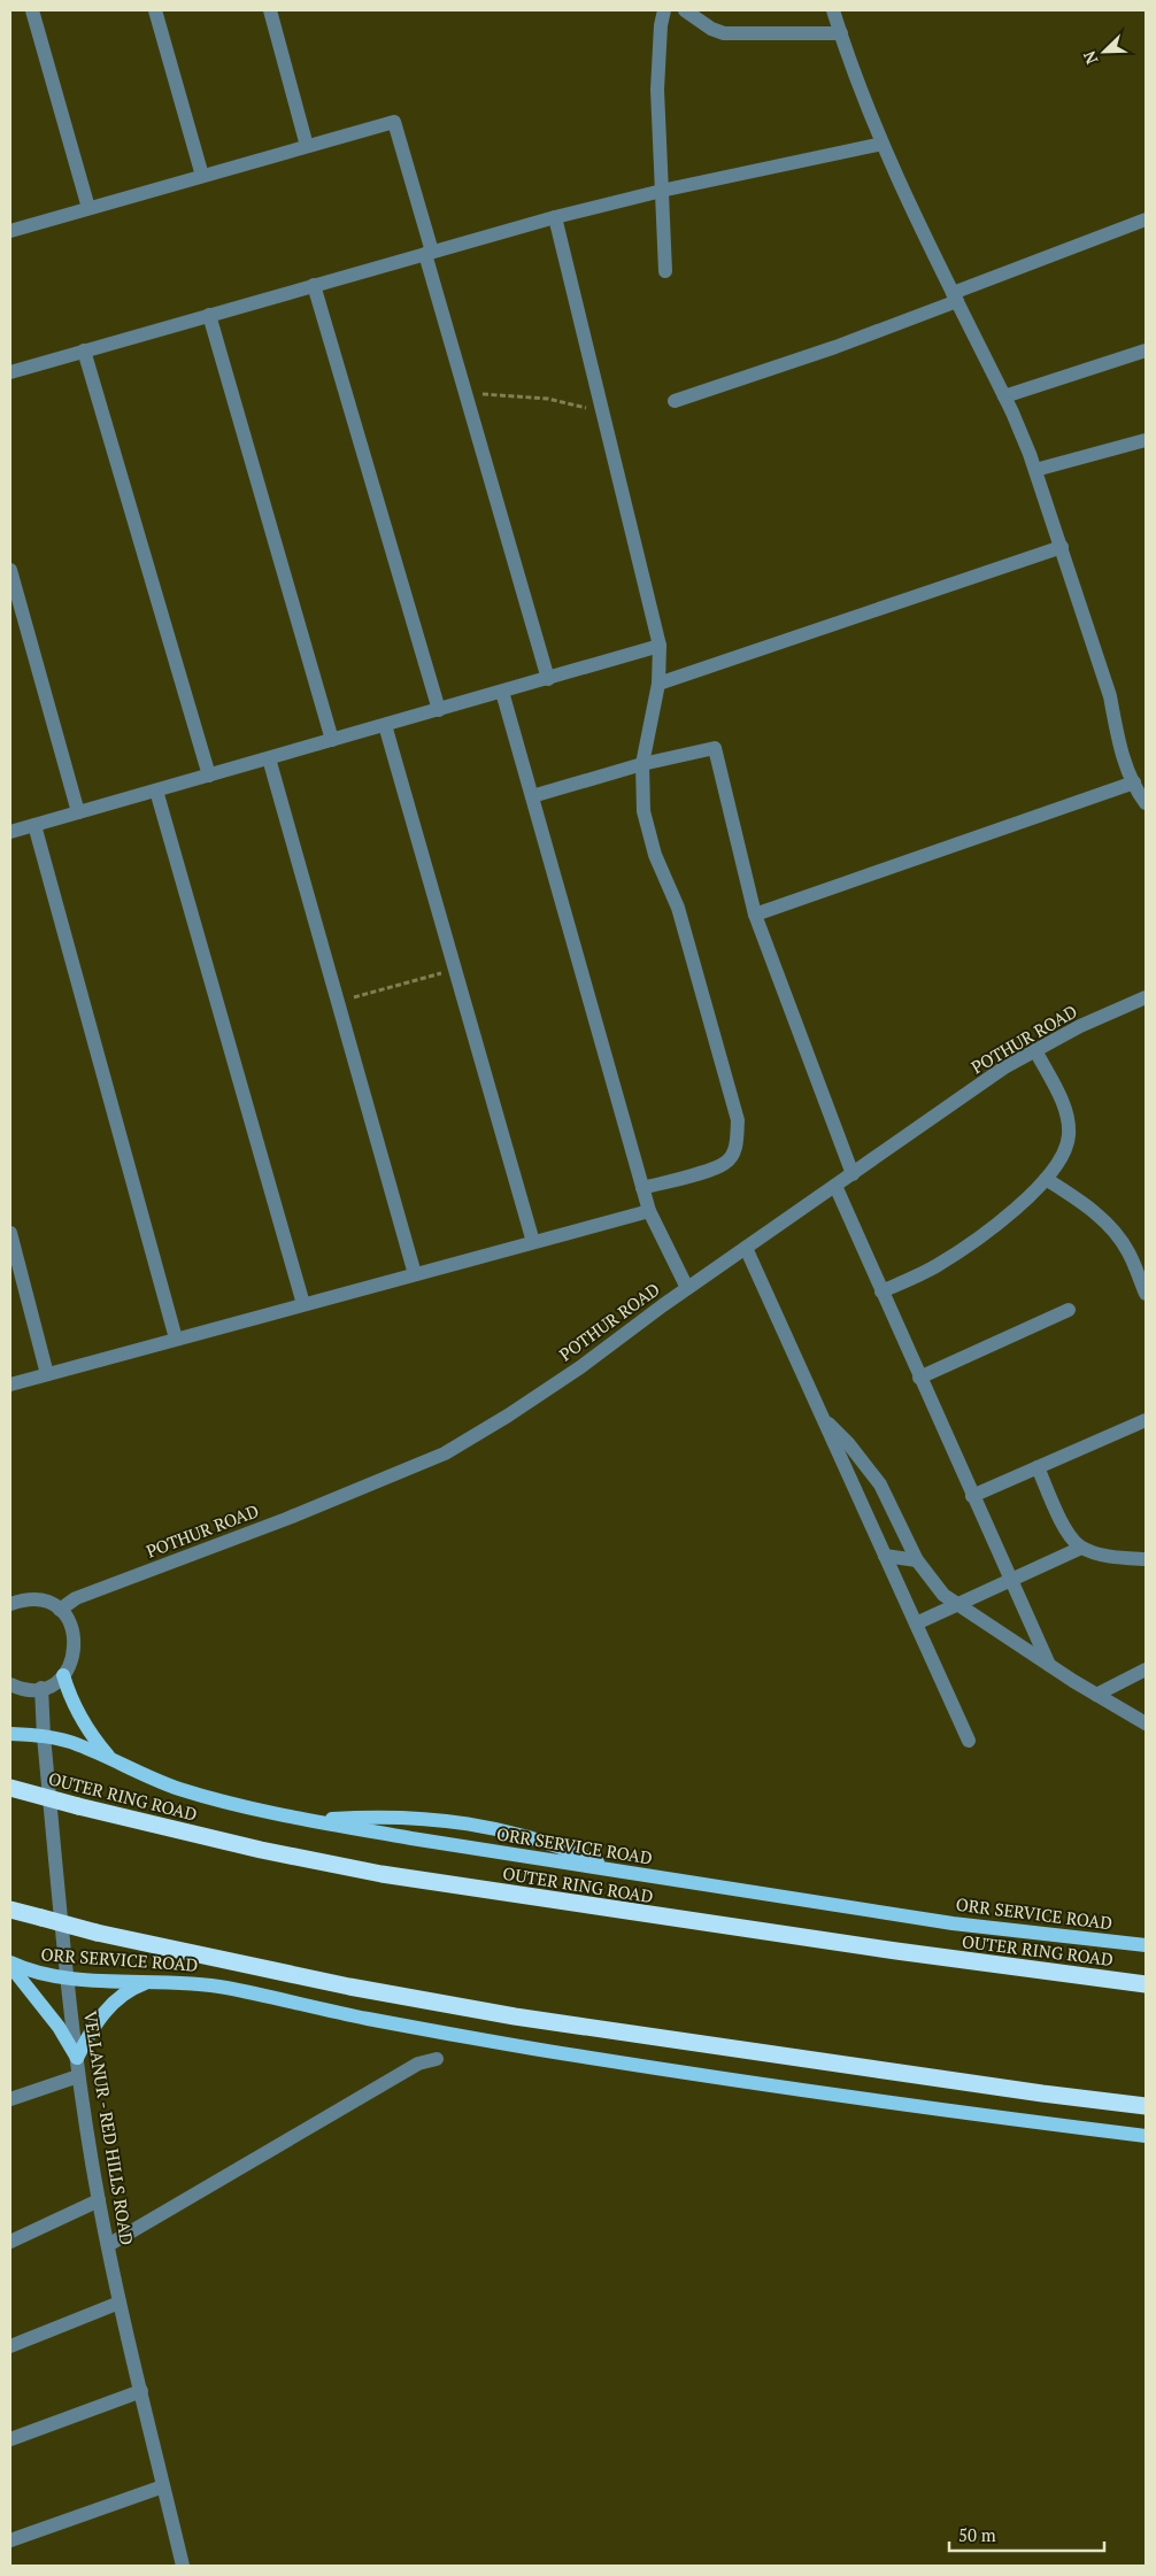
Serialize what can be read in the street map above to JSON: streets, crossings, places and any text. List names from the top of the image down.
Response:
{
  "streets": {
    "highway": ["OUTER RING ROAD"],
    "main road": ["ORR SERVICE ROAD"],
    "street": ["POTHUR ROAD", "VELLANUR - RED HILLS ROAD"]
  },
  "crossings": [
    ["ORR SERVICE ROAD", "VELLANUR - RED HILLS ROAD"]
  ],
  "scale_bar": "50 m",
  "north": "bottom left"
}
